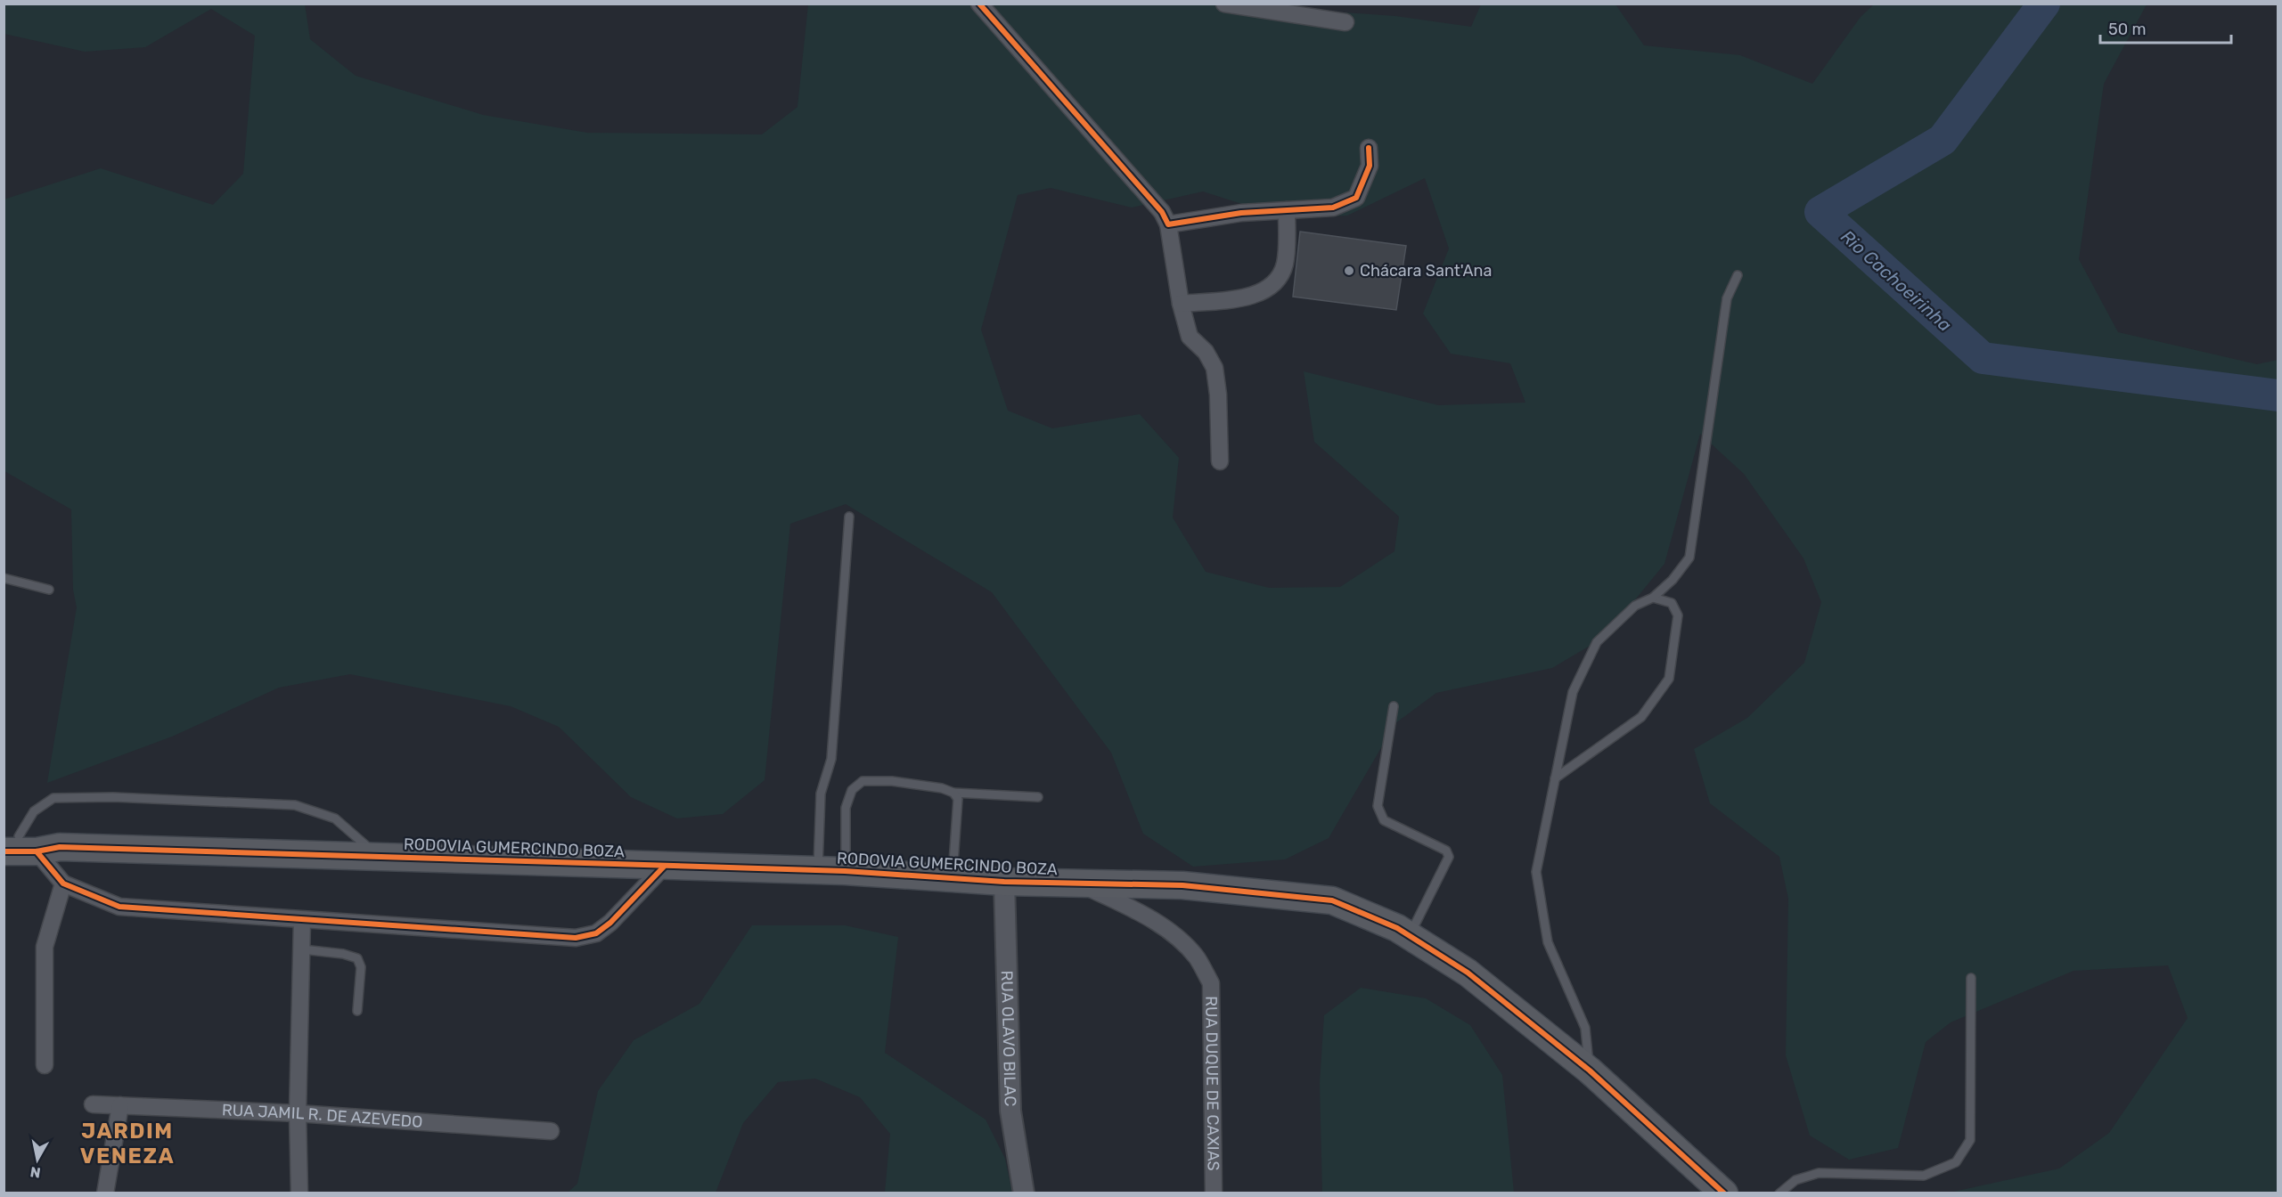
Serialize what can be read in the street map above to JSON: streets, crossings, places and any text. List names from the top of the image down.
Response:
{
  "streets": {
    "main road": ["RODOVIA GUMERCINDO BOZA"],
    "street": ["RUA OLAVO BILAC", "RUA DUQUE DE CAXIAS", "RUA JAMIL R. DE AZEVEDO"]
  },
  "crossings": [
    ["RODOVIA GUMERCINDO BOZA", "RUA OLAVO BILAC"],
    ["RODOVIA GUMERCINDO BOZA", "RUA DUQUE DE CAXIAS"]
  ],
  "districts": ["JARDIM VENEZA"],
  "water": ["Rio Cachoeirinha"],
  "places": ["Chácara Sant'Ana"],
  "scale_bar": "50 m",
  "north": "bottom"
}
